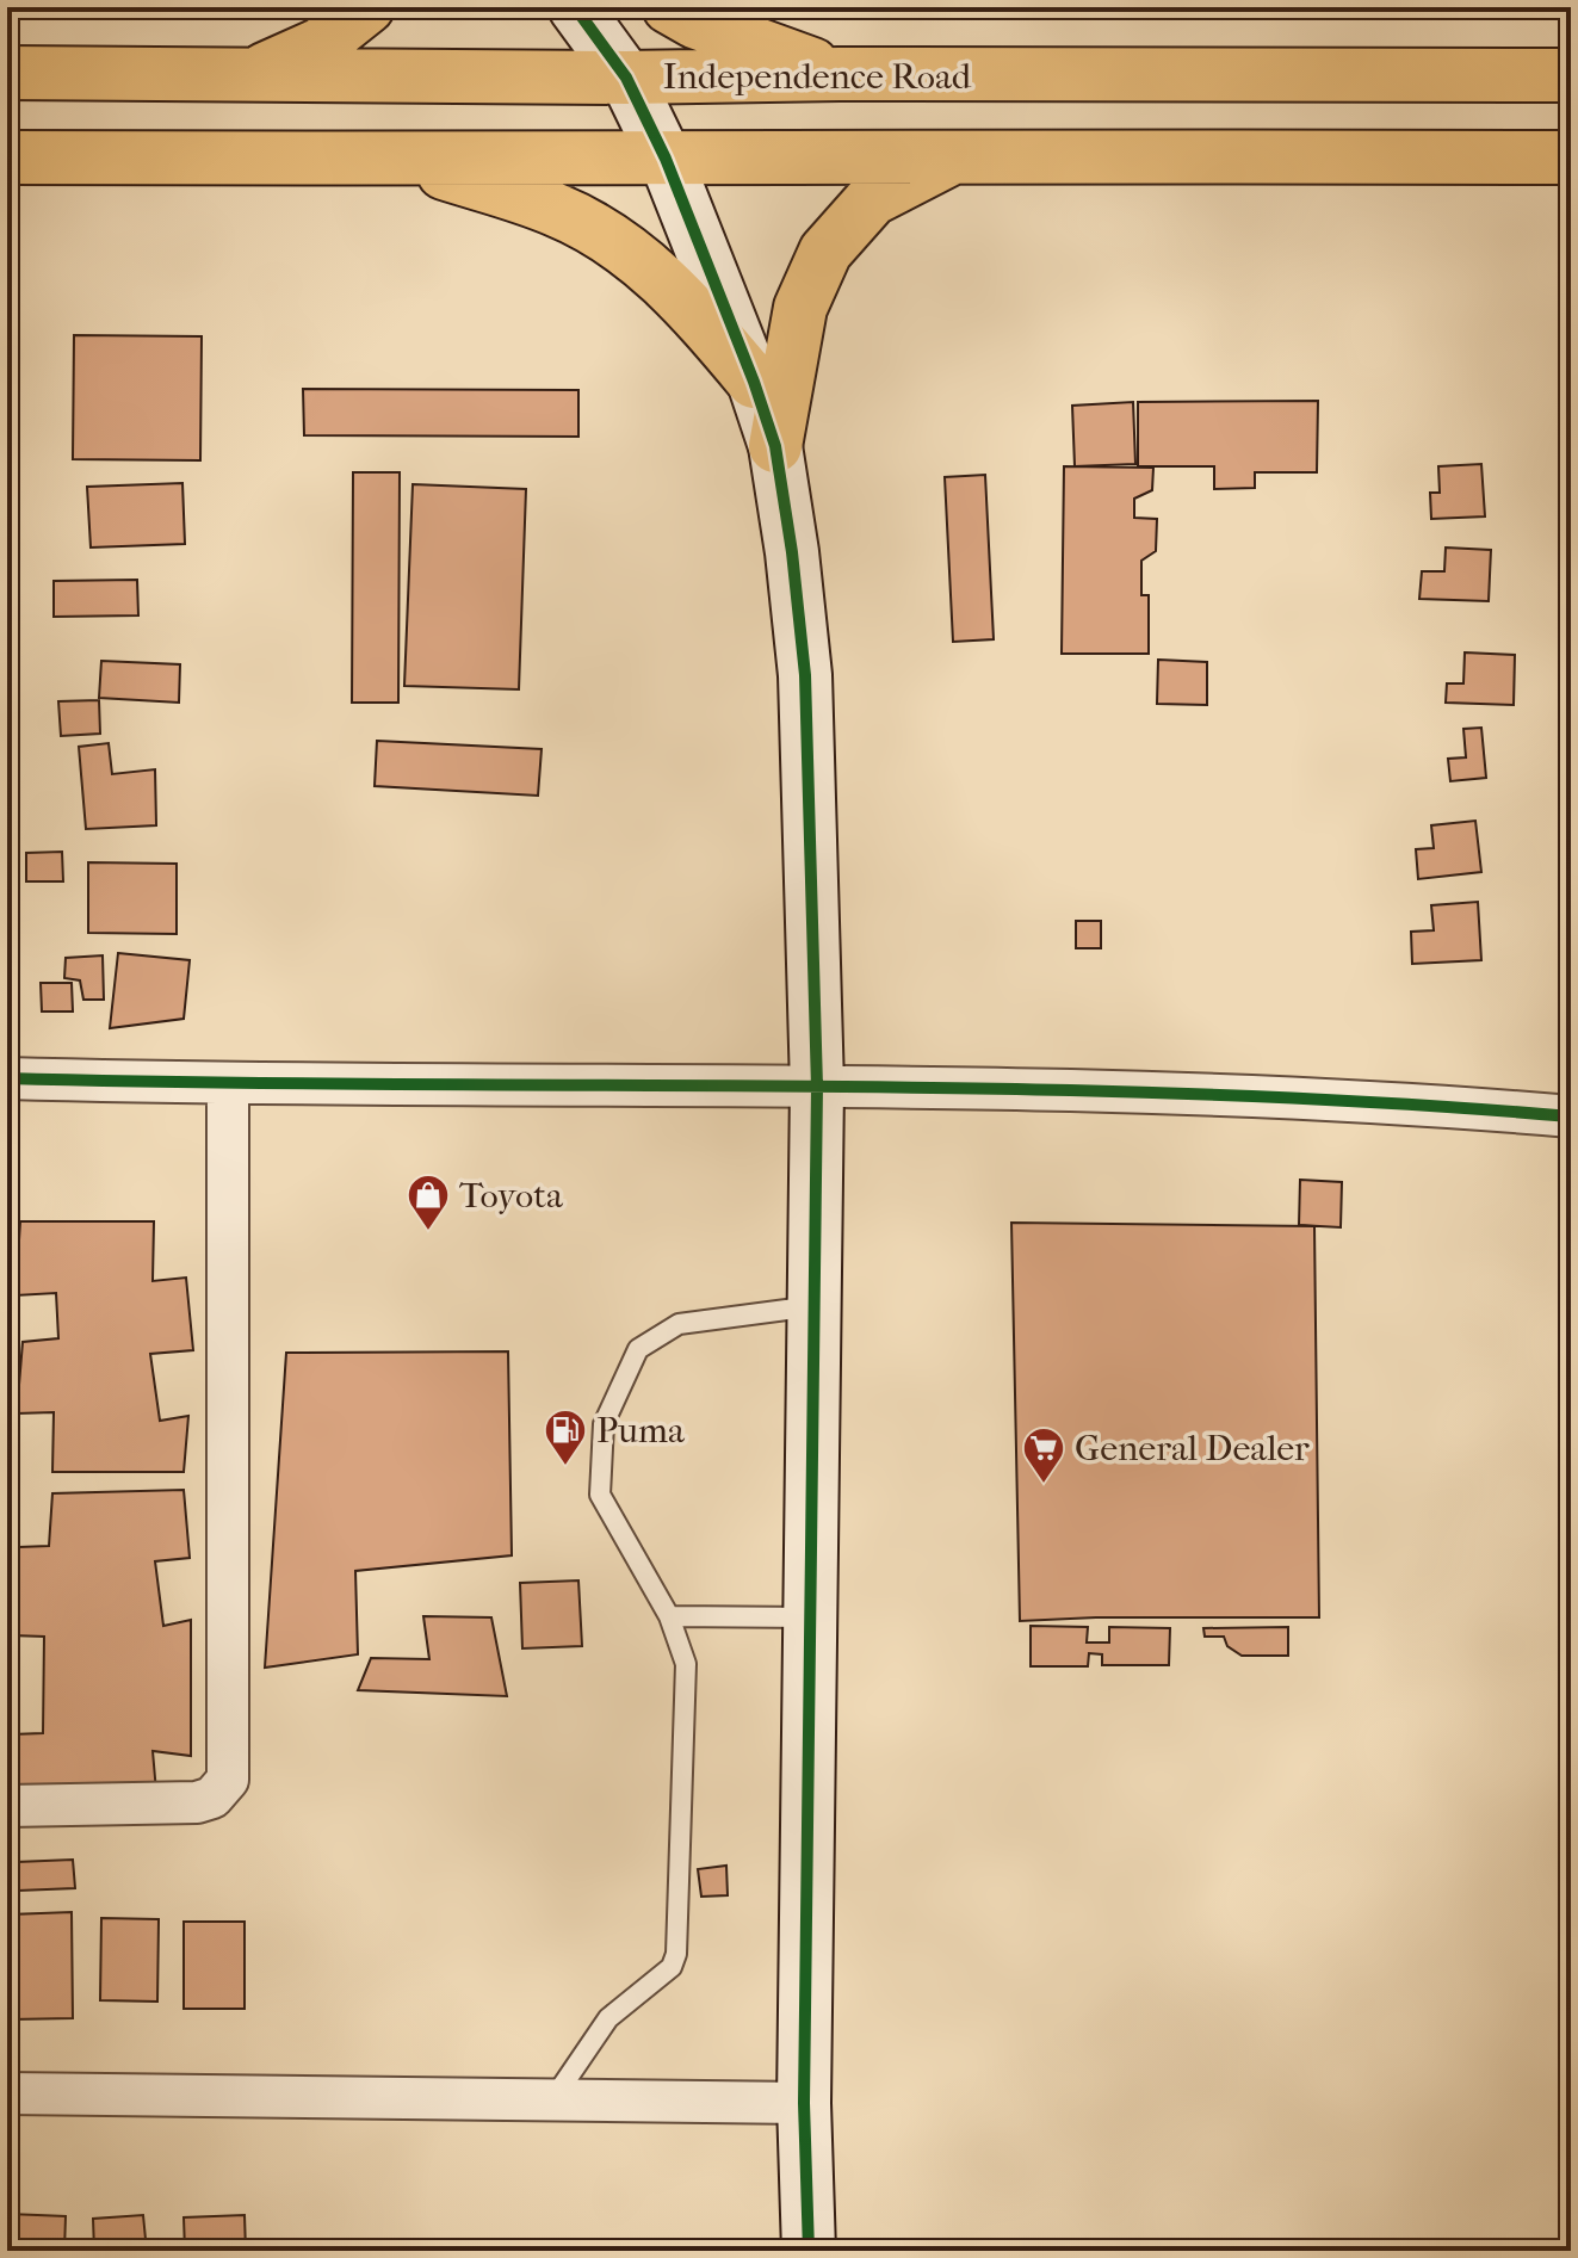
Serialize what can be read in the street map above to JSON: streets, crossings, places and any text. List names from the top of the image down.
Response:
{
  "streets": {
    "main road": ["Independence Road"]
  },
  "places": {
    "shop": ["Toyota"],
    "fuel station": ["Puma"],
    "supermarket": ["General Dealer"]
  }
}
